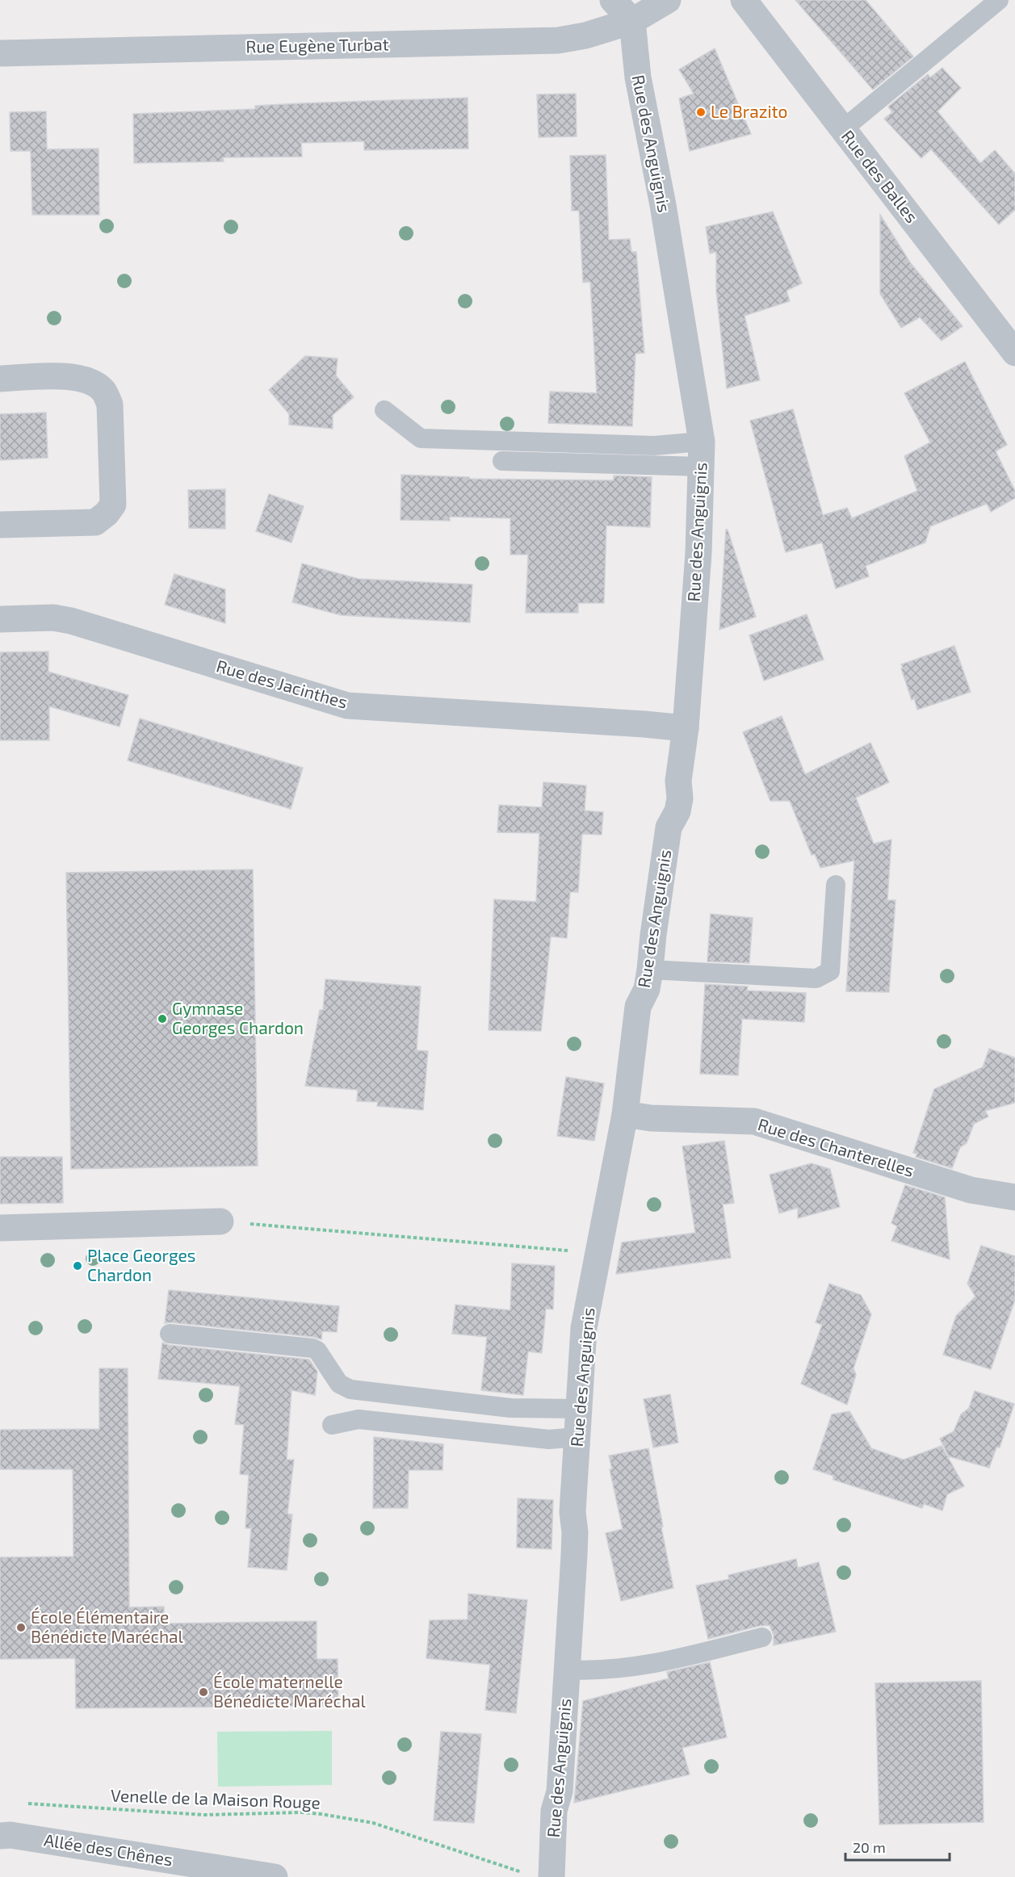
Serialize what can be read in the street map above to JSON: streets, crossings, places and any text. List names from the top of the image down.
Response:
{
  "streets": {
    "street": [
      "Rue Eugène Turbat",
      "Rue des Anguignis",
      "Rue des Balles",
      "Rue des Jacinthes",
      "Rue des Chanterelles",
      "Allée des Chênes"
    ],
    "path": ["Venelle de la Maison Rouge"]
  },
  "crossings": [
    ["Rue Eugène Turbat", "Rue des Anguignis"],
    ["Rue des Anguignis", "Rue des Jacinthes"],
    ["Rue des Anguignis", "Rue des Chanterelles"]
  ],
  "places": [
    "Le Brazito",
    "Gymnase Georges Chardon",
    "Place Georges Chardon",
    "École Élémentaire Bénédicte Maréchal",
    "École maternelle Bénédicte Maréchal"
  ],
  "scale_bar": "20 m"
}
